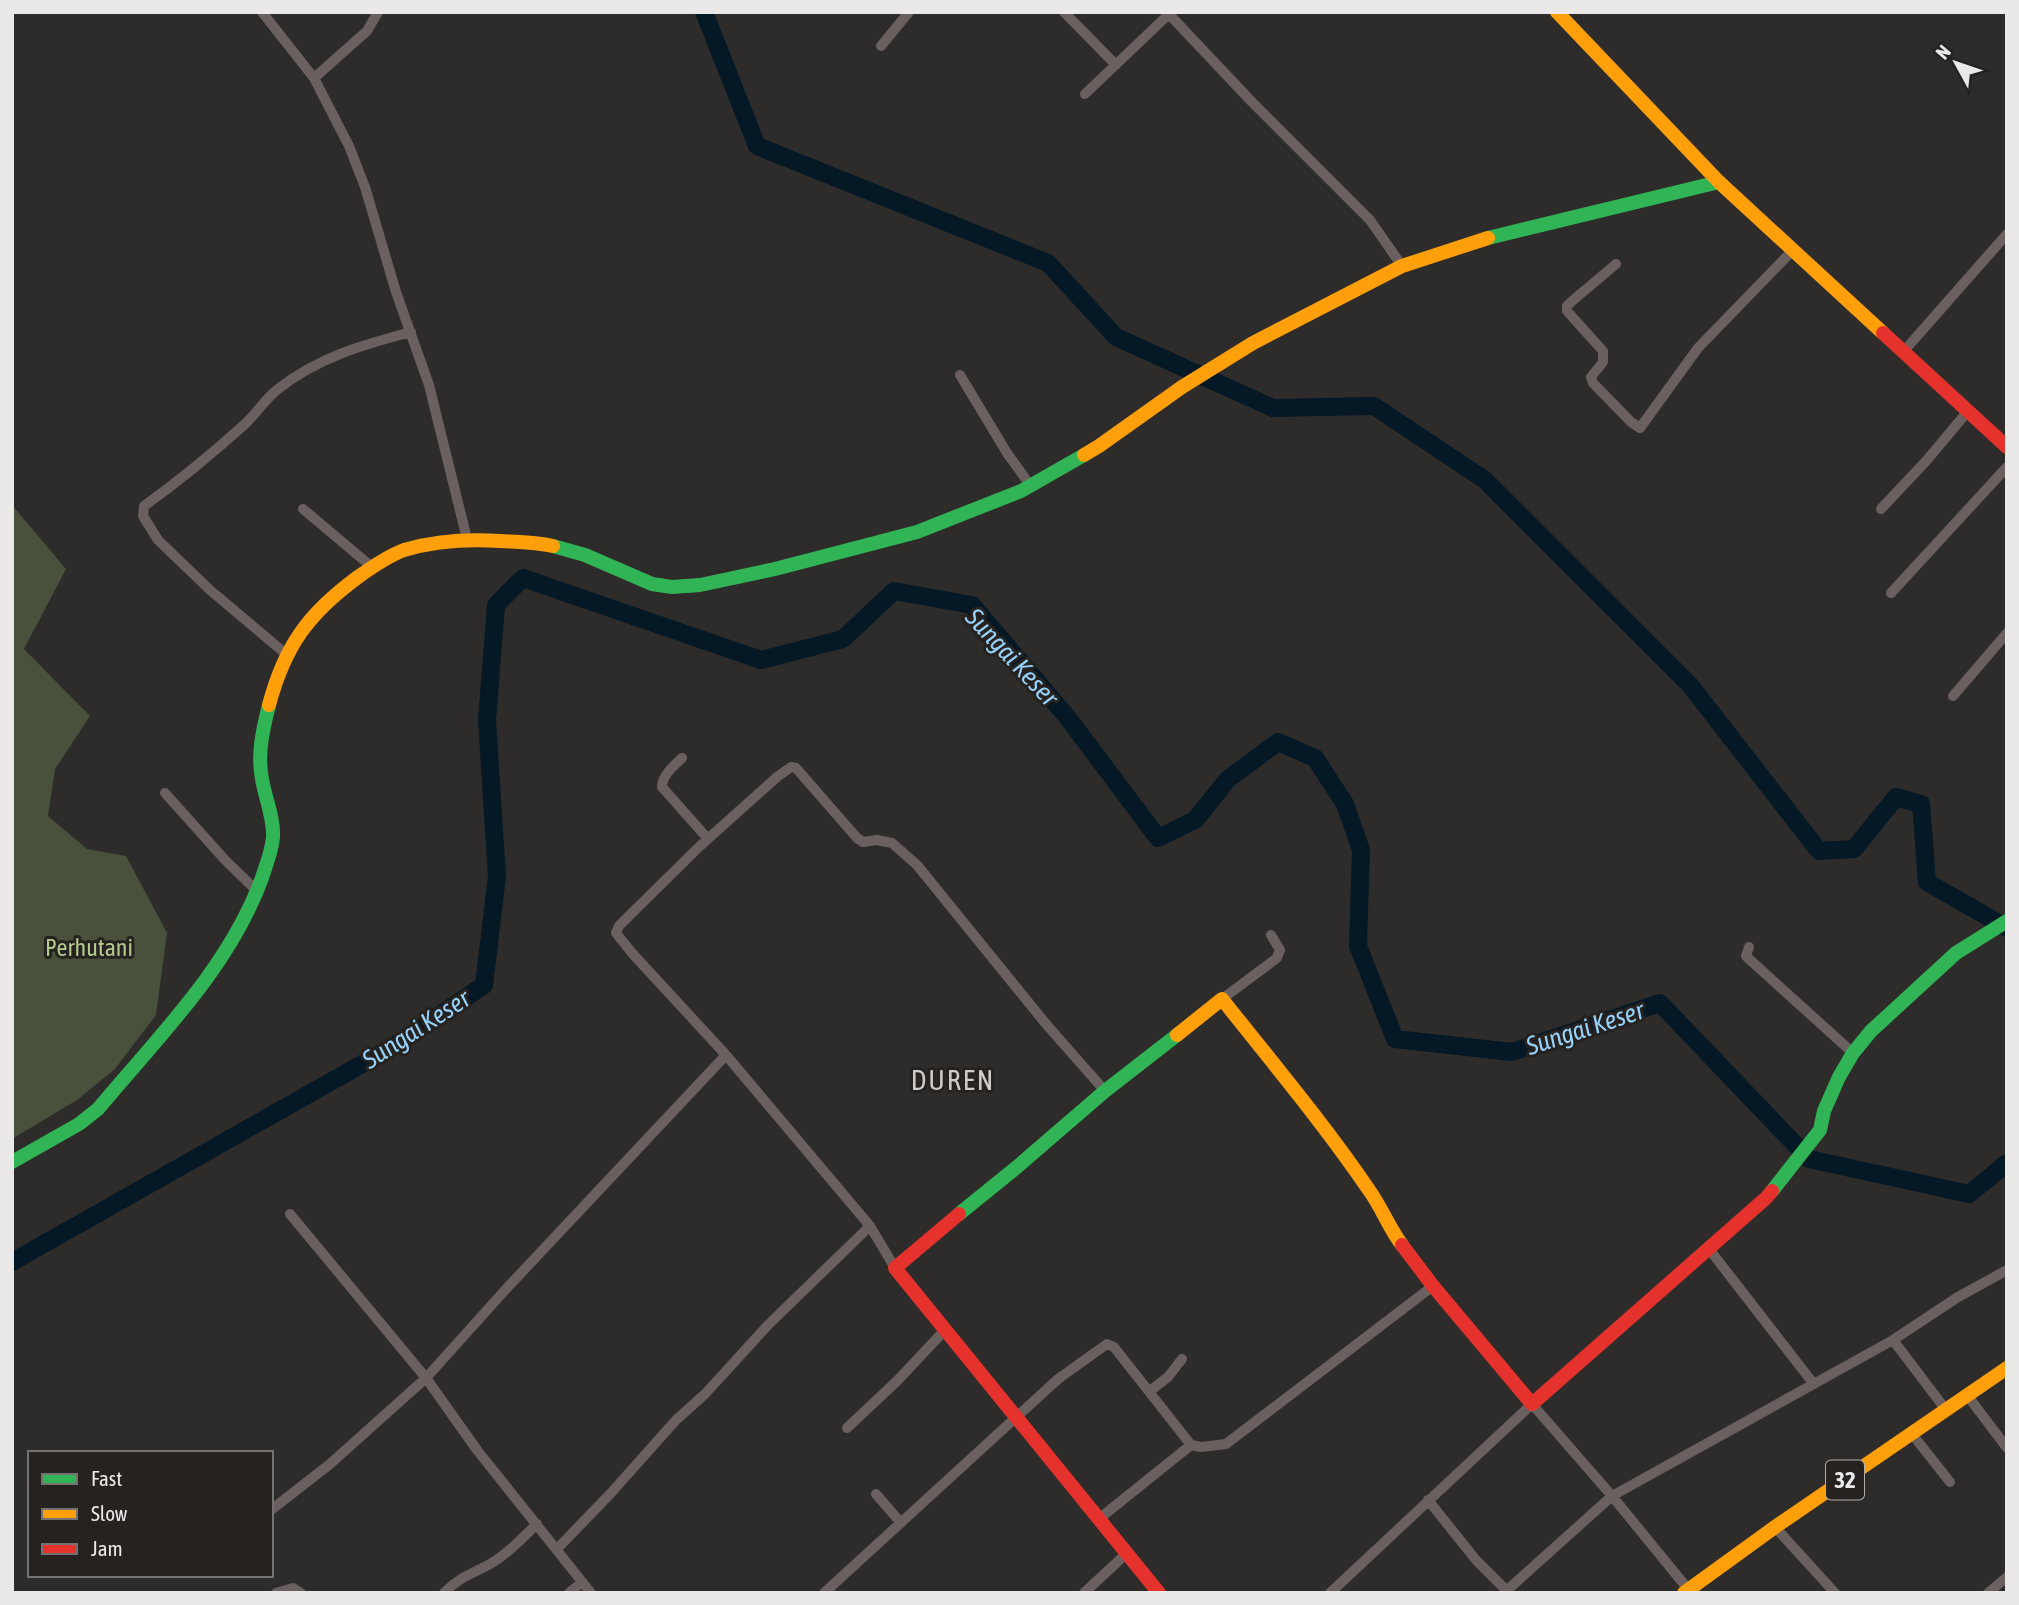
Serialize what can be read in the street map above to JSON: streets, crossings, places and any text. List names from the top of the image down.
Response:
{
  "streets": {
    "main road": ["32"]
  },
  "districts": ["DUREN"],
  "water": ["Sungai Keser"],
  "parks": ["Perhutani"],
  "legend": ["Fast", "Slow", "Jam"],
  "north": "top left"
}
